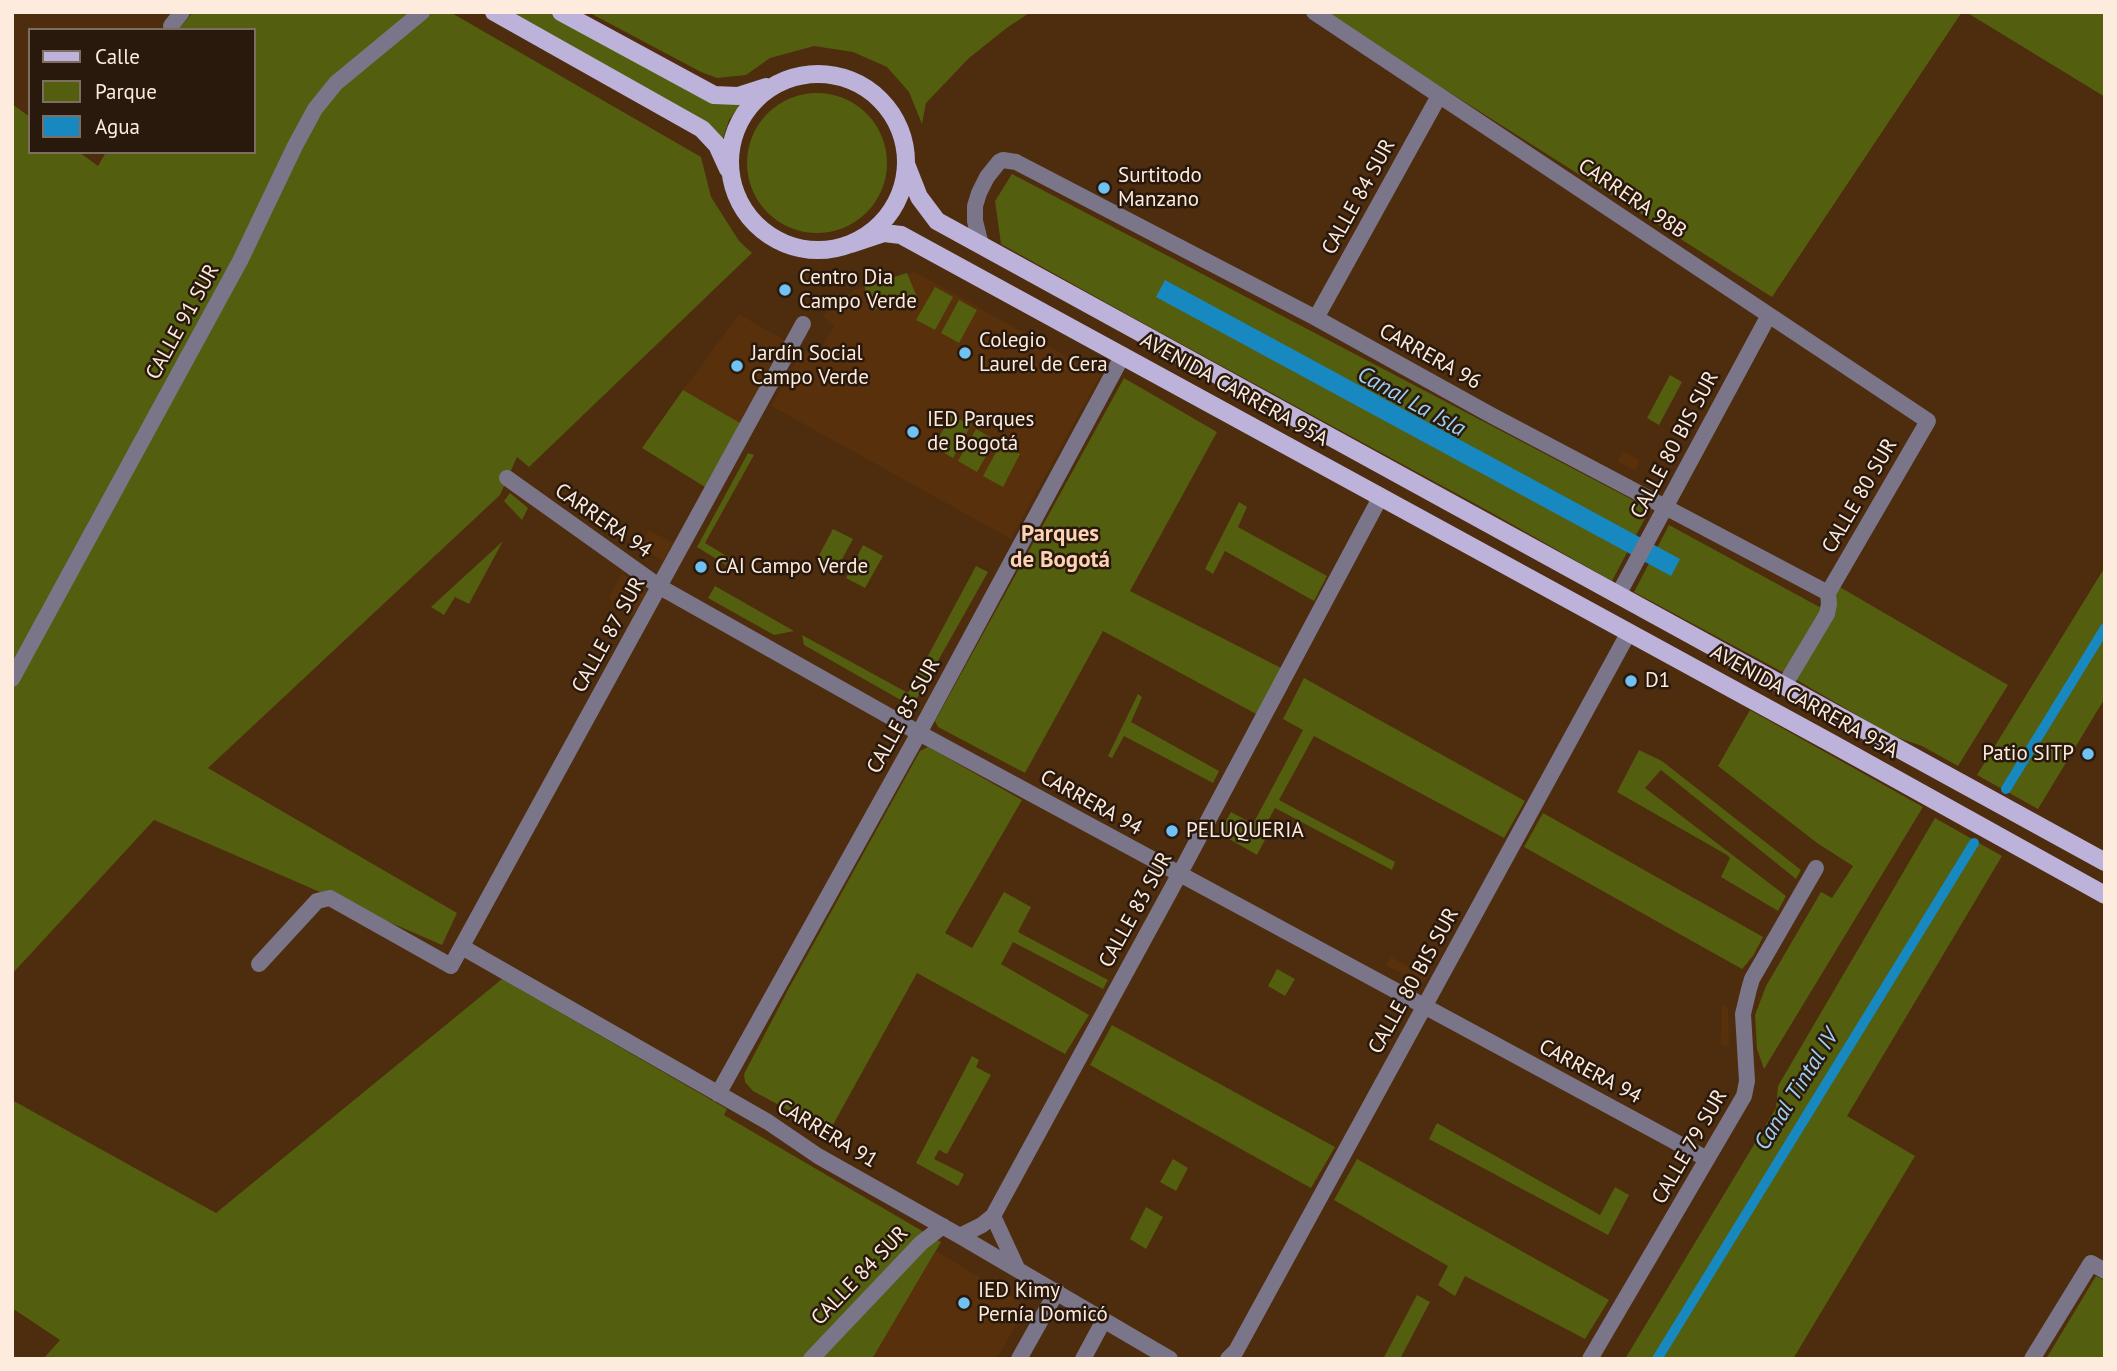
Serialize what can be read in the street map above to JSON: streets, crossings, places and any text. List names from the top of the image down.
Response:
{
  "streets": {
    "main road": ["AVENIDA CARRERA 95A"],
    "street": [
      "CALLE 84 SUR",
      "CARRERA 98B",
      "CALLE 91 SUR",
      "CARRERA 96",
      "CALLE 80 BIS SUR",
      "CALLE 80 SUR",
      "CARRERA 94",
      "CALLE 87 SUR",
      "CALLE 85 SUR",
      "CALLE 83 SUR",
      "CARRERA 91",
      "CALLE 79 SUR"
    ]
  },
  "crossings": [
    ["CALLE 84 SUR", "CARRERA 98B"],
    ["CALLE 84 SUR", "CARRERA 96"],
    ["CALLE 84 SUR", "CARRERA 91"],
    ["CARRERA 98B", "CALLE 80 BIS SUR"],
    ["CARRERA 98B", "CALLE 80 SUR"],
    ["CARRERA 96", "AVENIDA CARRERA 95A"],
    ["CARRERA 96", "CALLE 80 BIS SUR"],
    ["CARRERA 96", "CALLE 80 SUR"],
    ["AVENIDA CARRERA 95A", "CALLE 80 BIS SUR"],
    ["AVENIDA CARRERA 95A", "CALLE 80 SUR"],
    ["AVENIDA CARRERA 95A", "CALLE 85 SUR"],
    ["AVENIDA CARRERA 95A", "CALLE 83 SUR"],
    ["CALLE 80 BIS SUR", "CARRERA 94"],
    ["CARRERA 94", "CALLE 87 SUR"],
    ["CARRERA 94", "CALLE 85 SUR"],
    ["CARRERA 94", "CALLE 83 SUR"],
    ["CARRERA 94", "CALLE 79 SUR"],
    ["CALLE 87 SUR", "CARRERA 91"],
    ["CALLE 85 SUR", "CARRERA 91"]
  ],
  "districts": ["Parques de Bogotá"],
  "water": ["Canal La Isla", "Canal Tintal IV"],
  "places": [
    "Surtitodo Manzano",
    "Centro Dia Campo Verde",
    "Colegio Laurel de Cera",
    "Jardín Social Campo Verde",
    "IED Parques de Bogotá",
    "CAI Campo Verde",
    "D1",
    "Patio SITP",
    "PELUQUERIA",
    "IED Kimy Pernía Domicó"
  ],
  "legend": ["Calle", "Parque", "Agua"]
}
